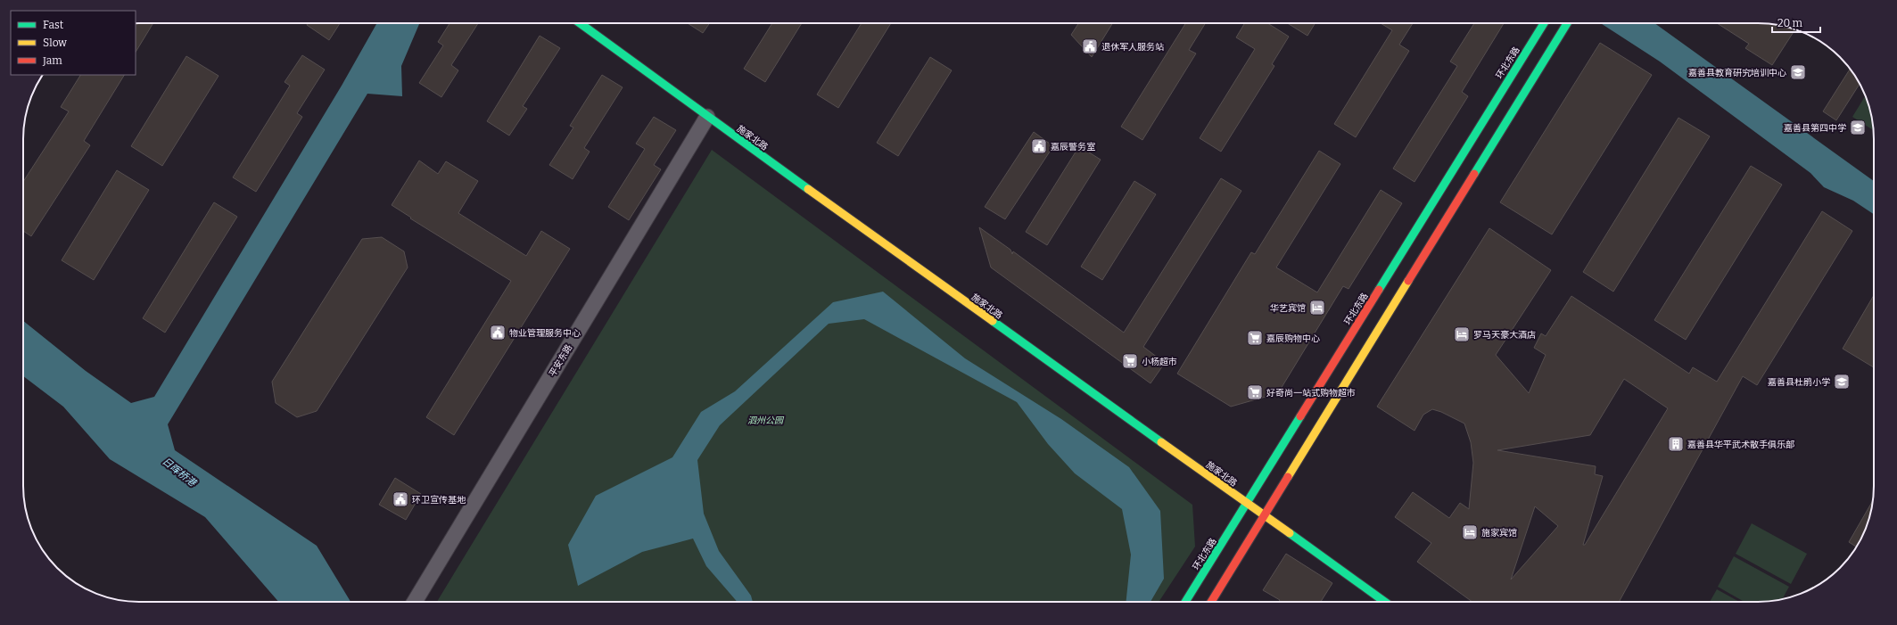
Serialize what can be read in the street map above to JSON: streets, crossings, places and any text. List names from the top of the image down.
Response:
{
  "streets": {
    "street": ["环北东路", "施家北路", "平安东路"]
  },
  "crossings": [
    ["环北东路", "施家北路"],
    ["施家北路", "平安东路"]
  ],
  "water": ["日晖桥港"],
  "parks": ["泗州公园"],
  "places": {
    "public building": [
      "退休军人服务站",
      "嘉辰警务室",
      "物业管理服务中心",
      "环卫宣传基地"
    ],
    "school or university": ["嘉善县教育研究培训中心", "嘉善县第四中学", "嘉善县杜鹃小学"],
    "hotel": ["华艺宾馆", "罗马天豪大酒店", "施家宾馆"],
    "supermarket": ["嘉辰购物中心", "小杨超市", "好奇尚一站式购物超市"],
    "building": ["嘉善县华平武术散手俱乐部"]
  },
  "legend": ["Fast", "Slow", "Jam"],
  "scale_bar": "20 m"
}
